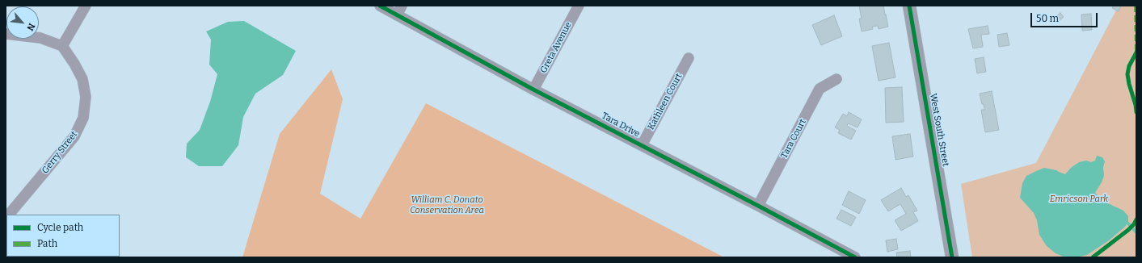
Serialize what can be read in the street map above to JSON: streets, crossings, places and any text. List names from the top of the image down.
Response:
{
  "streets": {
    "street": [
      "Greta Avenue",
      "Kathleen Court",
      "Tara Drive",
      "West South Street",
      "Tara Court",
      "Gerry Street"
    ]
  },
  "crossings": [
    ["Greta Avenue", "Tara Drive"],
    ["Kathleen Court", "Tara Drive"],
    ["Tara Drive", "Tara Court"]
  ],
  "parks": ["Emricson Park", "William C. Donato Conservation Area"],
  "legend": ["Cycle path", "Path"],
  "scale_bar": "50 m",
  "north": "bottom right"
}
